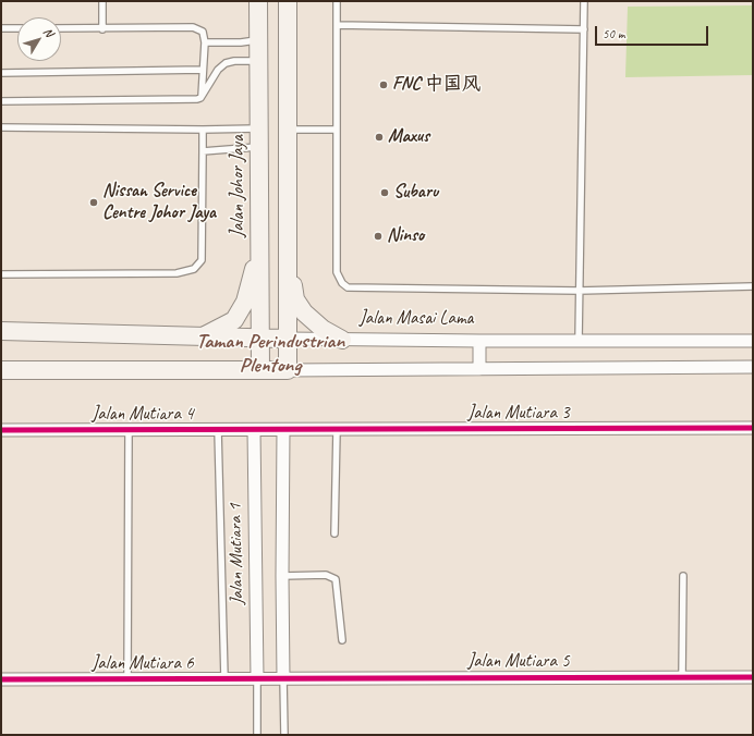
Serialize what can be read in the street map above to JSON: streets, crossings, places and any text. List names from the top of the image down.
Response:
{
  "streets": {
    "main road": ["Jalan Johor Jaya", "Jalan Masai Lama"],
    "street": [
      "Jalan Mutiara 3",
      "Jalan Mutiara 4",
      "Jalan Mutiara 1",
      "Jalan Mutiara 5",
      "Jalan Mutiara 6"
    ]
  },
  "crossings": [
    ["Jalan Johor Jaya", "Jalan Masai Lama"],
    ["Jalan Mutiara 3", "Jalan Mutiara 4"],
    ["Jalan Mutiara 4", "Jalan Mutiara 1"],
    ["Jalan Mutiara 1", "Jalan Mutiara 6"],
    ["Jalan Mutiara 5", "Jalan Mutiara 6"]
  ],
  "districts": ["Taman Perindustrian Plentong"],
  "places": [
    "FNC 中国风",
    "Maxus",
    "Subaru",
    "Nissan Service Centre Johor Jaya",
    "Ninso"
  ],
  "scale_bar": "50 m",
  "north": "top right"
}
